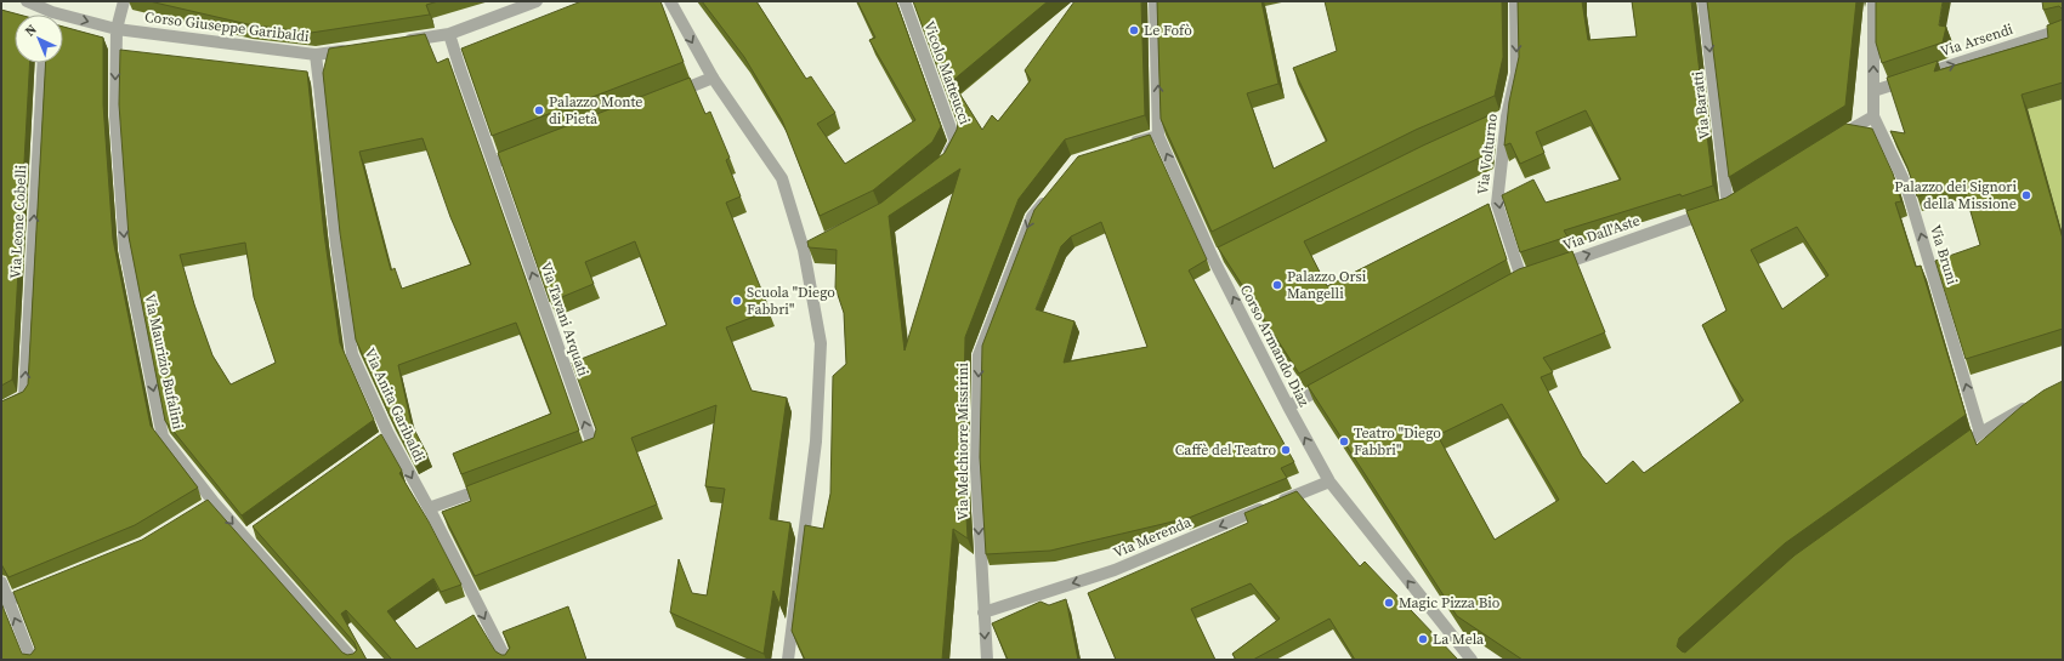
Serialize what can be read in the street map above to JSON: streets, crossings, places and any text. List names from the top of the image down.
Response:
{
  "streets": {
    "street": [
      "Corso Giuseppe Garibaldi",
      "Via Arsendi",
      "Vicolo Matteucci",
      "Via Baratti",
      "Via Volturno",
      "Via Leone Cobelli",
      "Via Dall'Aste",
      "Via Bruni",
      "Via Tavani Arquati",
      "Corso Armando Diaz",
      "Via Maurizio Bufalini",
      "Via Anita Garibaldi",
      "Via Melchiorre Missirini",
      "Via Merenda"
    ]
  },
  "crossings": [
    ["Corso Giuseppe Garibaldi", "Via Maurizio Bufalini"],
    ["Corso Giuseppe Garibaldi", "Via Anita Garibaldi"],
    ["Via Arsendi", "Via Bruni"],
    ["Via Baratti", "Via Dall'Aste"],
    ["Corso Armando Diaz", "Via Merenda"],
    ["Via Melchiorre Missirini", "Via Merenda"]
  ],
  "one_way": [
    "Via Arsendi",
    "Via Baratti",
    "Via Volturno",
    "Via Leone Cobelli",
    "Via Dall'Aste",
    "Via Bruni",
    "Via Tavani Arquati",
    "Corso Armando Diaz",
    "Via Maurizio Bufalini",
    "Via Anita Garibaldi",
    "Via Melchiorre Missirini",
    "Via Merenda"
  ],
  "places": [
    "Le Fofò",
    "Palazzo Monte di Pietà",
    "Palazzo dei Signori della Missione",
    "Palazzo Orsi Mangelli",
    "Scuola \"Diego Fabbri\"",
    "Teatro \"Diego Fabbri\"",
    "Caffè del Teatro",
    "Magic Pizza Bio",
    "La Mela"
  ],
  "north": "top left"
}
